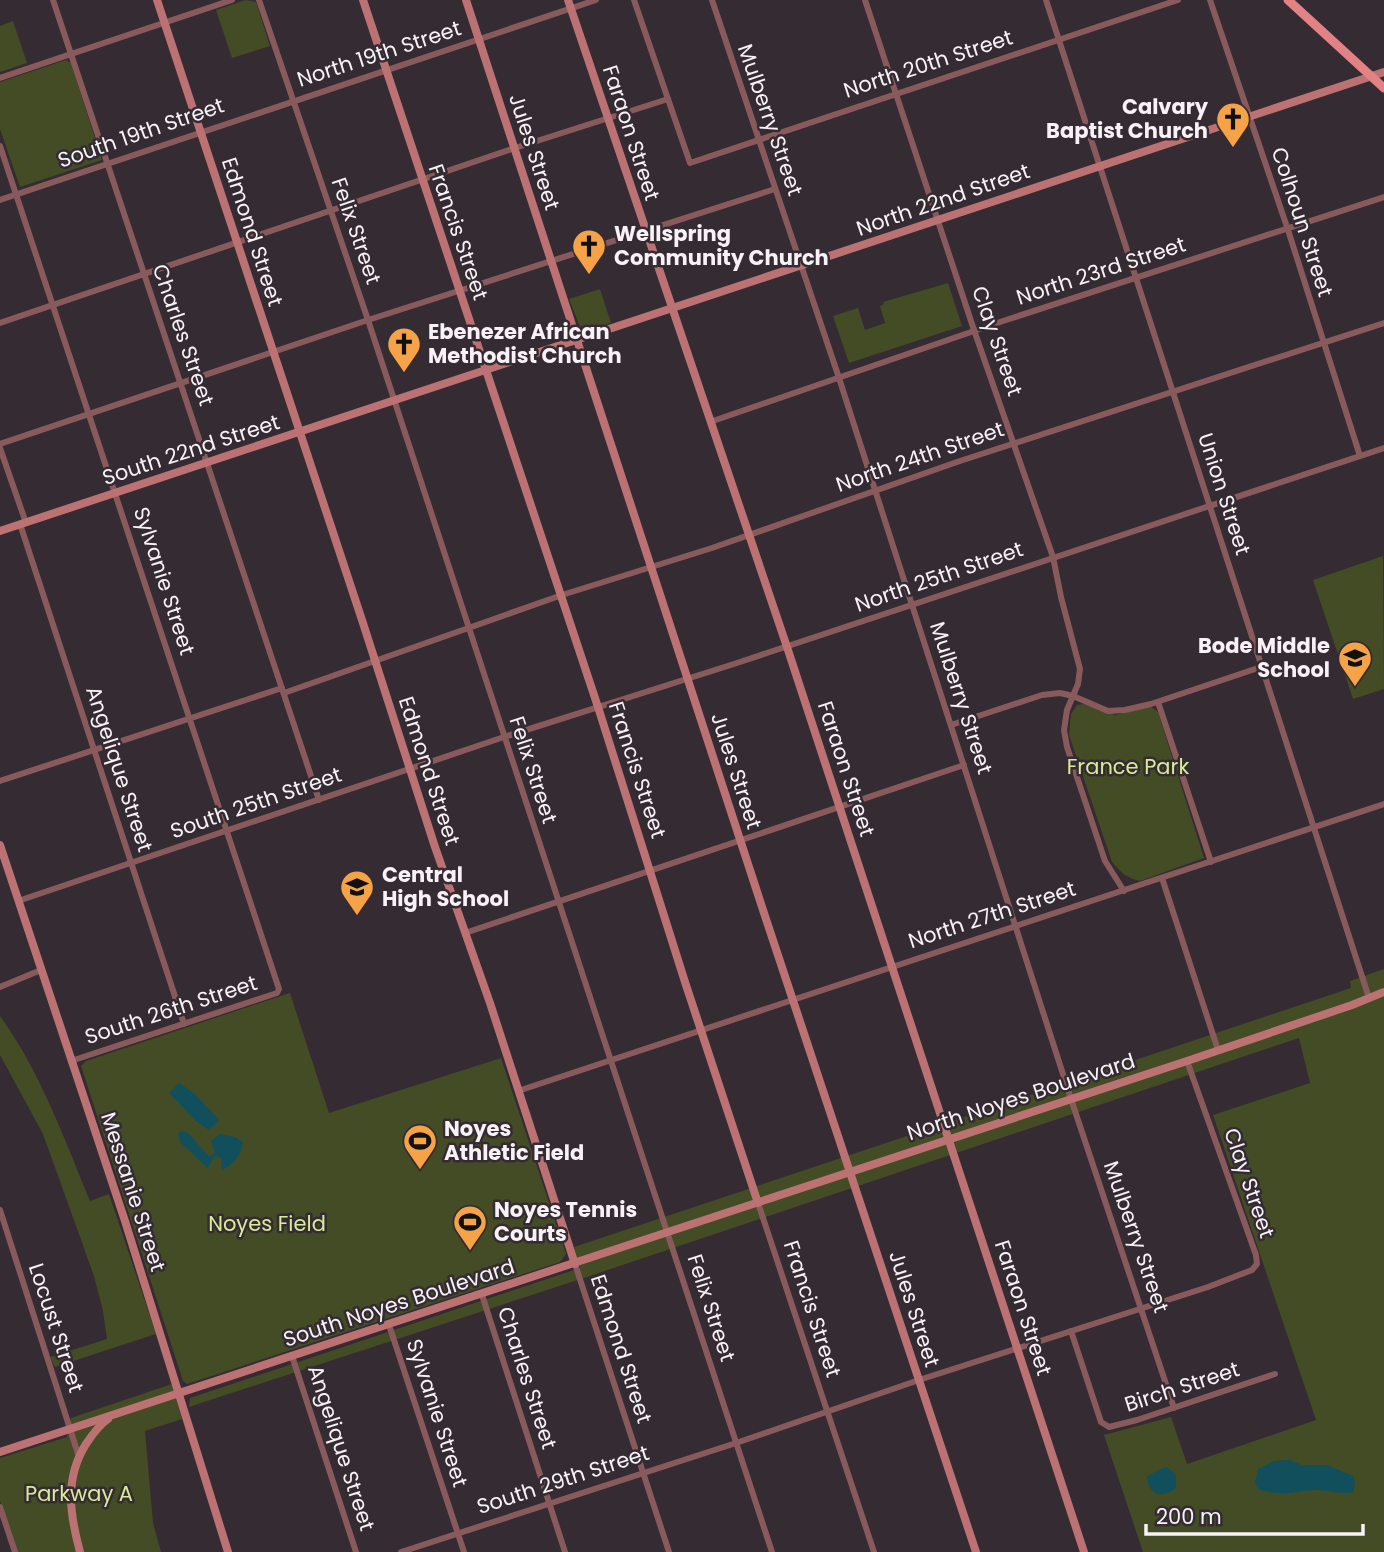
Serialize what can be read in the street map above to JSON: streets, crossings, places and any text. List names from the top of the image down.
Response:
{
  "streets": {
    "street": [
      "North 19th Street",
      "North 20th Street",
      "Mulberry Street",
      "South 19th Street",
      "Faraon Street",
      "Jules Street",
      "North 22nd Street",
      "Colhoun Street",
      "Felix Street",
      "Edmond Street",
      "Francis Street",
      "North 23rd Street",
      "Charles Street",
      "Clay Street",
      "South 22nd Street",
      "North 24th Street",
      "Union Street",
      "North 25th Street",
      "Sylvanie Street",
      "Angelique Street",
      "South 25th Street",
      "North 27th Street",
      "South 26th Street",
      "North Noyes Boulevard",
      "Messanie Street",
      "South Noyes Boulevard",
      "Locust Street",
      "Birch Street",
      "South 29th Street"
    ]
  },
  "crossings": [
    ["North 19th Street", "South 19th Street"],
    ["North 19th Street", "Faraon Street"],
    ["North 19th Street", "Jules Street"],
    ["North 19th Street", "Felix Street"],
    ["North 19th Street", "Francis Street"],
    ["North 20th Street", "Mulberry Street"],
    ["North 20th Street", "Clay Street"],
    ["North 20th Street", "Union Street"],
    ["Mulberry Street", "North 22nd Street"],
    ["Mulberry Street", "North 23rd Street"],
    ["Mulberry Street", "North 24th Street"],
    ["Mulberry Street", "North 25th Street"],
    ["Mulberry Street", "North 27th Street"],
    ["Mulberry Street", "North Noyes Boulevard"],
    ["Mulberry Street", "Birch Street"],
    ["Mulberry Street", "South 29th Street"],
    ["South 19th Street", "Felix Street"],
    ["South 19th Street", "Edmond Street"],
    ["South 19th Street", "Charles Street"],
    ["South 19th Street", "Sylvanie Street"],
    ["Faraon Street", "North 22nd Street"],
    ["Faraon Street", "North 23rd Street"],
    ["Faraon Street", "North 24th Street"],
    ["Faraon Street", "North 25th Street"],
    ["Faraon Street", "North 27th Street"],
    ["Faraon Street", "North Noyes Boulevard"],
    ["Faraon Street", "South 29th Street"],
    ["Jules Street", "North 22nd Street"],
    ["Jules Street", "North 24th Street"],
    ["Jules Street", "North 25th Street"],
    ["Jules Street", "North 27th Street"],
    ["Jules Street", "North Noyes Boulevard"],
    ["Jules Street", "South 29th Street"],
    ["North 22nd Street", "Colhoun Street"],
    ["North 22nd Street", "Felix Street"],
    ["North 22nd Street", "Francis Street"],
    ["North 22nd Street", "Clay Street"],
    ["North 22nd Street", "South 22nd Street"],
    ["North 22nd Street", "Union Street"],
    ["Colhoun Street", "North 23rd Street"],
    ["Colhoun Street", "North 24th Street"],
    ["Colhoun Street", "North 25th Street"],
    ["Felix Street", "South 22nd Street"],
    ["Felix Street", "North 24th Street"],
    ["Felix Street", "North 25th Street"],
    ["Felix Street", "South 25th Street"],
    ["Felix Street", "North 27th Street"],
    ["Felix Street", "North Noyes Boulevard"],
    ["Felix Street", "South Noyes Boulevard"],
    ["Felix Street", "South 29th Street"],
    ["Edmond Street", "South 22nd Street"],
    ["Edmond Street", "North 24th Street"],
    ["Edmond Street", "South 25th Street"],
    ["Edmond Street", "North 27th Street"],
    ["Edmond Street", "South Noyes Boulevard"],
    ["Edmond Street", "South 29th Street"],
    ["Francis Street", "North 24th Street"],
    ["Francis Street", "North 25th Street"],
    ["Francis Street", "North 27th Street"],
    ["Francis Street", "North Noyes Boulevard"],
    ["Francis Street", "South 29th Street"],
    ["North 23rd Street", "Clay Street"],
    ["North 23rd Street", "Union Street"],
    ["Charles Street", "South 22nd Street"],
    ["Charles Street", "North 24th Street"],
    ["Charles Street", "South 25th Street"],
    ["Charles Street", "South Noyes Boulevard"],
    ["Charles Street", "South 29th Street"],
    ["Clay Street", "North 24th Street"],
    ["Clay Street", "North 25th Street"],
    ["Clay Street", "North 27th Street"],
    ["Clay Street", "North Noyes Boulevard"],
    ["Clay Street", "South 29th Street"],
    ["South 22nd Street", "Sylvanie Street"],
    ["South 22nd Street", "Angelique Street"],
    ["North 24th Street", "Union Street"],
    ["North 24th Street", "Sylvanie Street"],
    ["North 24th Street", "Angelique Street"],
    ["Union Street", "North 25th Street"],
    ["Union Street", "North 27th Street"],
    ["Union Street", "North Noyes Boulevard"],
    ["North 25th Street", "South 25th Street"],
    ["Sylvanie Street", "South 25th Street"],
    ["Sylvanie Street", "South 26th Street"],
    ["Sylvanie Street", "South Noyes Boulevard"],
    ["Sylvanie Street", "South 29th Street"],
    ["Angelique Street", "South 25th Street"],
    ["Angelique Street", "South 26th Street"],
    ["Angelique Street", "South Noyes Boulevard"],
    ["South 25th Street", "Messanie Street"],
    ["South 26th Street", "Messanie Street"],
    ["North Noyes Boulevard", "South Noyes Boulevard"],
    ["Messanie Street", "South Noyes Boulevard"],
    ["South Noyes Boulevard", "Locust Street"],
    ["Birch Street", "South 29th Street"]
  ],
  "parks": ["France Park", "Noyes Field", "Parkway A"],
  "places": {
    "church": ["Calvary Baptist Church", "Wellspring Community Church", "Ebenezer African Methodist Church"],
    "school or university": ["Bode Middle School", "Central High School"],
    "sports": ["Noyes Athletic Field", "Noyes Tennis Courts"]
  },
  "scale_bar": "200 m"
}
